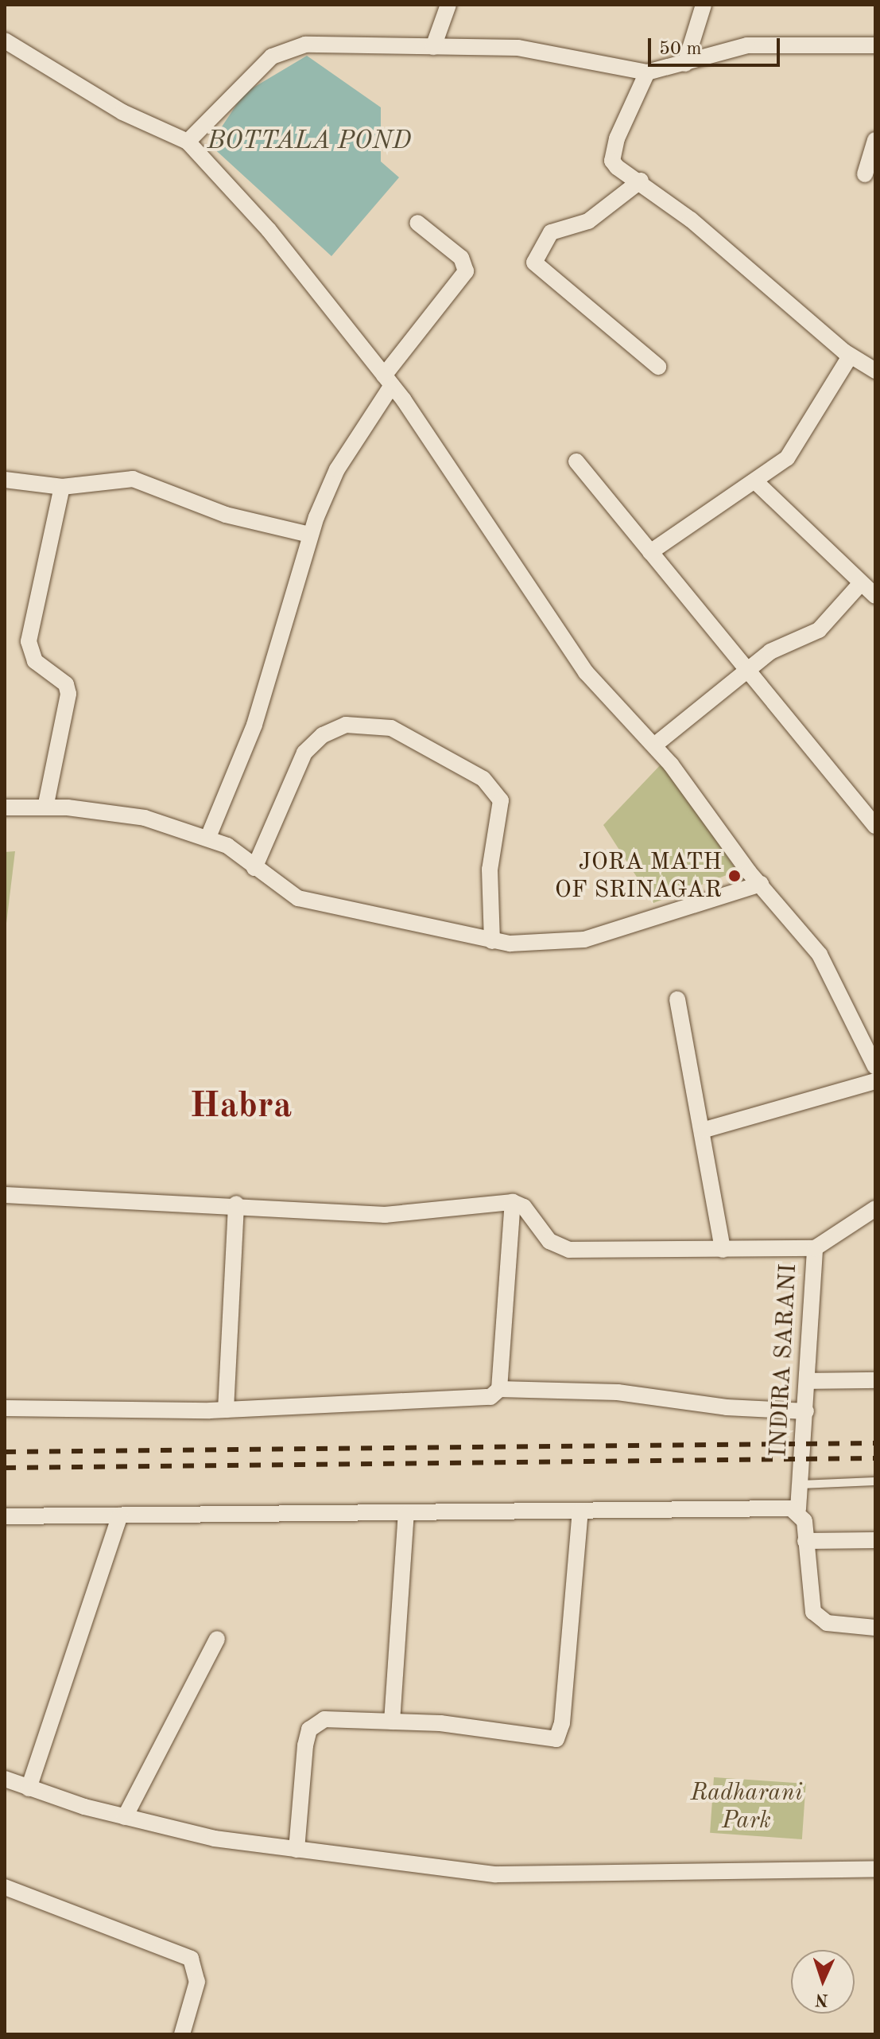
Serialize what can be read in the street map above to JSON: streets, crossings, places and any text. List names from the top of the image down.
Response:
{
  "streets": {
    "street": ["INDIRA SARANI"]
  },
  "districts": ["Habra"],
  "water": ["BOTTALA POND"],
  "parks": ["Radharani Park"],
  "places": ["JORA MATH OF SRINAGAR"],
  "scale_bar": "50 m",
  "north": "bottom"
}
